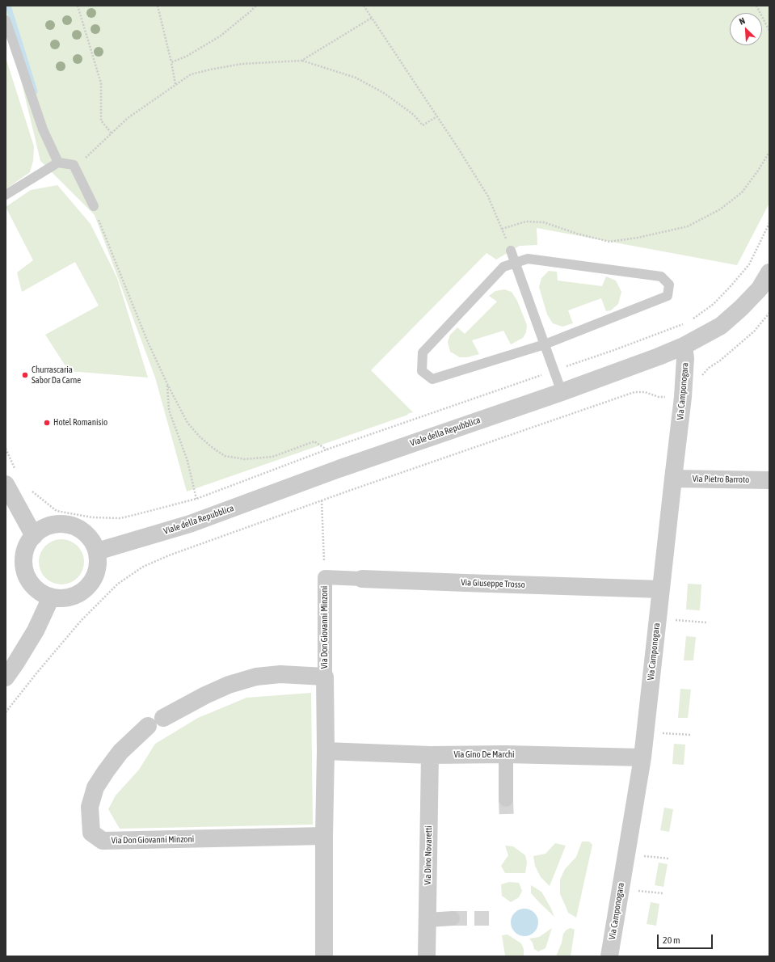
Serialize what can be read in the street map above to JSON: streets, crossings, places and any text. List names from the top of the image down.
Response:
{
  "streets": {
    "street": [
      "Via Camponogara",
      "Viale della Repubblica",
      "Via Pietro Barroto",
      "Via Giuseppe Trosso",
      "Via Don Giovanni Minzoni",
      "Via Gino De Marchi",
      "Via Dino Novaretti"
    ]
  },
  "crossings": [
    ["Via Camponogara", "Viale della Repubblica"],
    ["Via Camponogara", "Via Pietro Barroto"],
    ["Via Camponogara", "Via Giuseppe Trosso"],
    ["Via Camponogara", "Via Gino De Marchi"],
    ["Via Giuseppe Trosso", "Via Don Giovanni Minzoni"],
    ["Via Don Giovanni Minzoni", "Via Gino De Marchi"],
    ["Via Gino De Marchi", "Via Dino Novaretti"]
  ],
  "places": ["Churrascaria Sabor Da Carne", "Hotel Romanisio"],
  "scale_bar": "20 m",
  "north": "top left"
}
